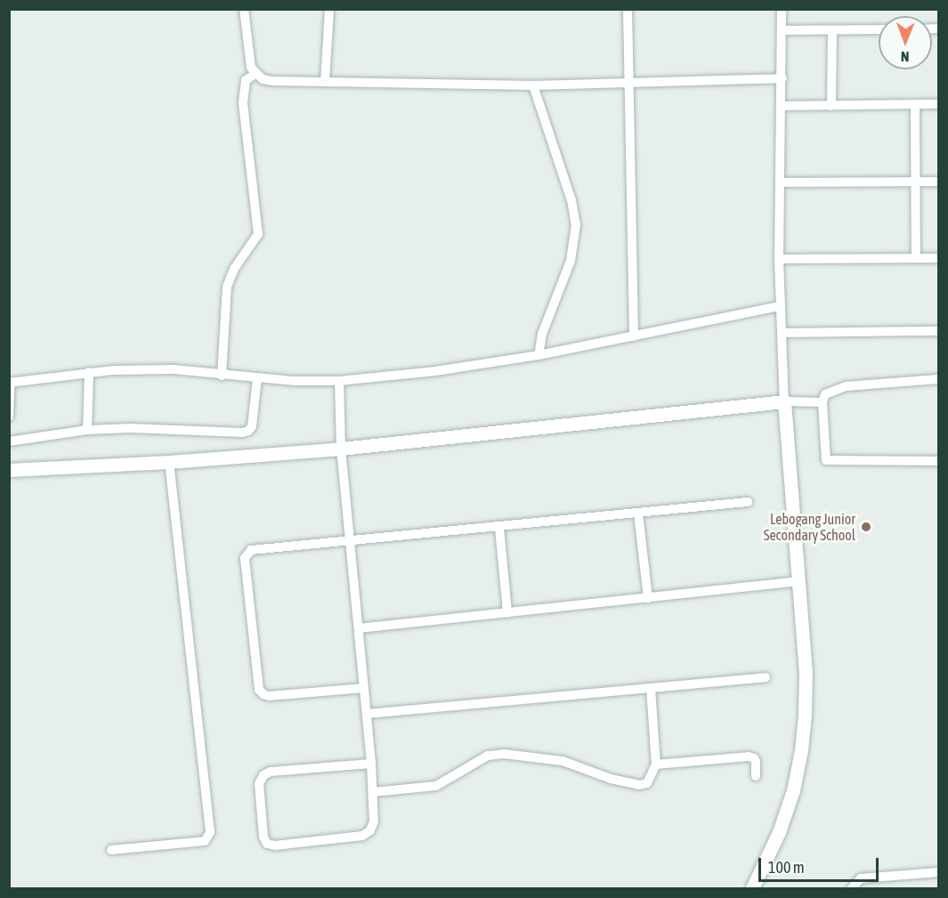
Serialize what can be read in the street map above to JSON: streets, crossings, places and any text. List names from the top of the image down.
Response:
{
  "places": ["Lebogang Junior Secondary School"],
  "scale_bar": "100 m",
  "north": "bottom"
}
